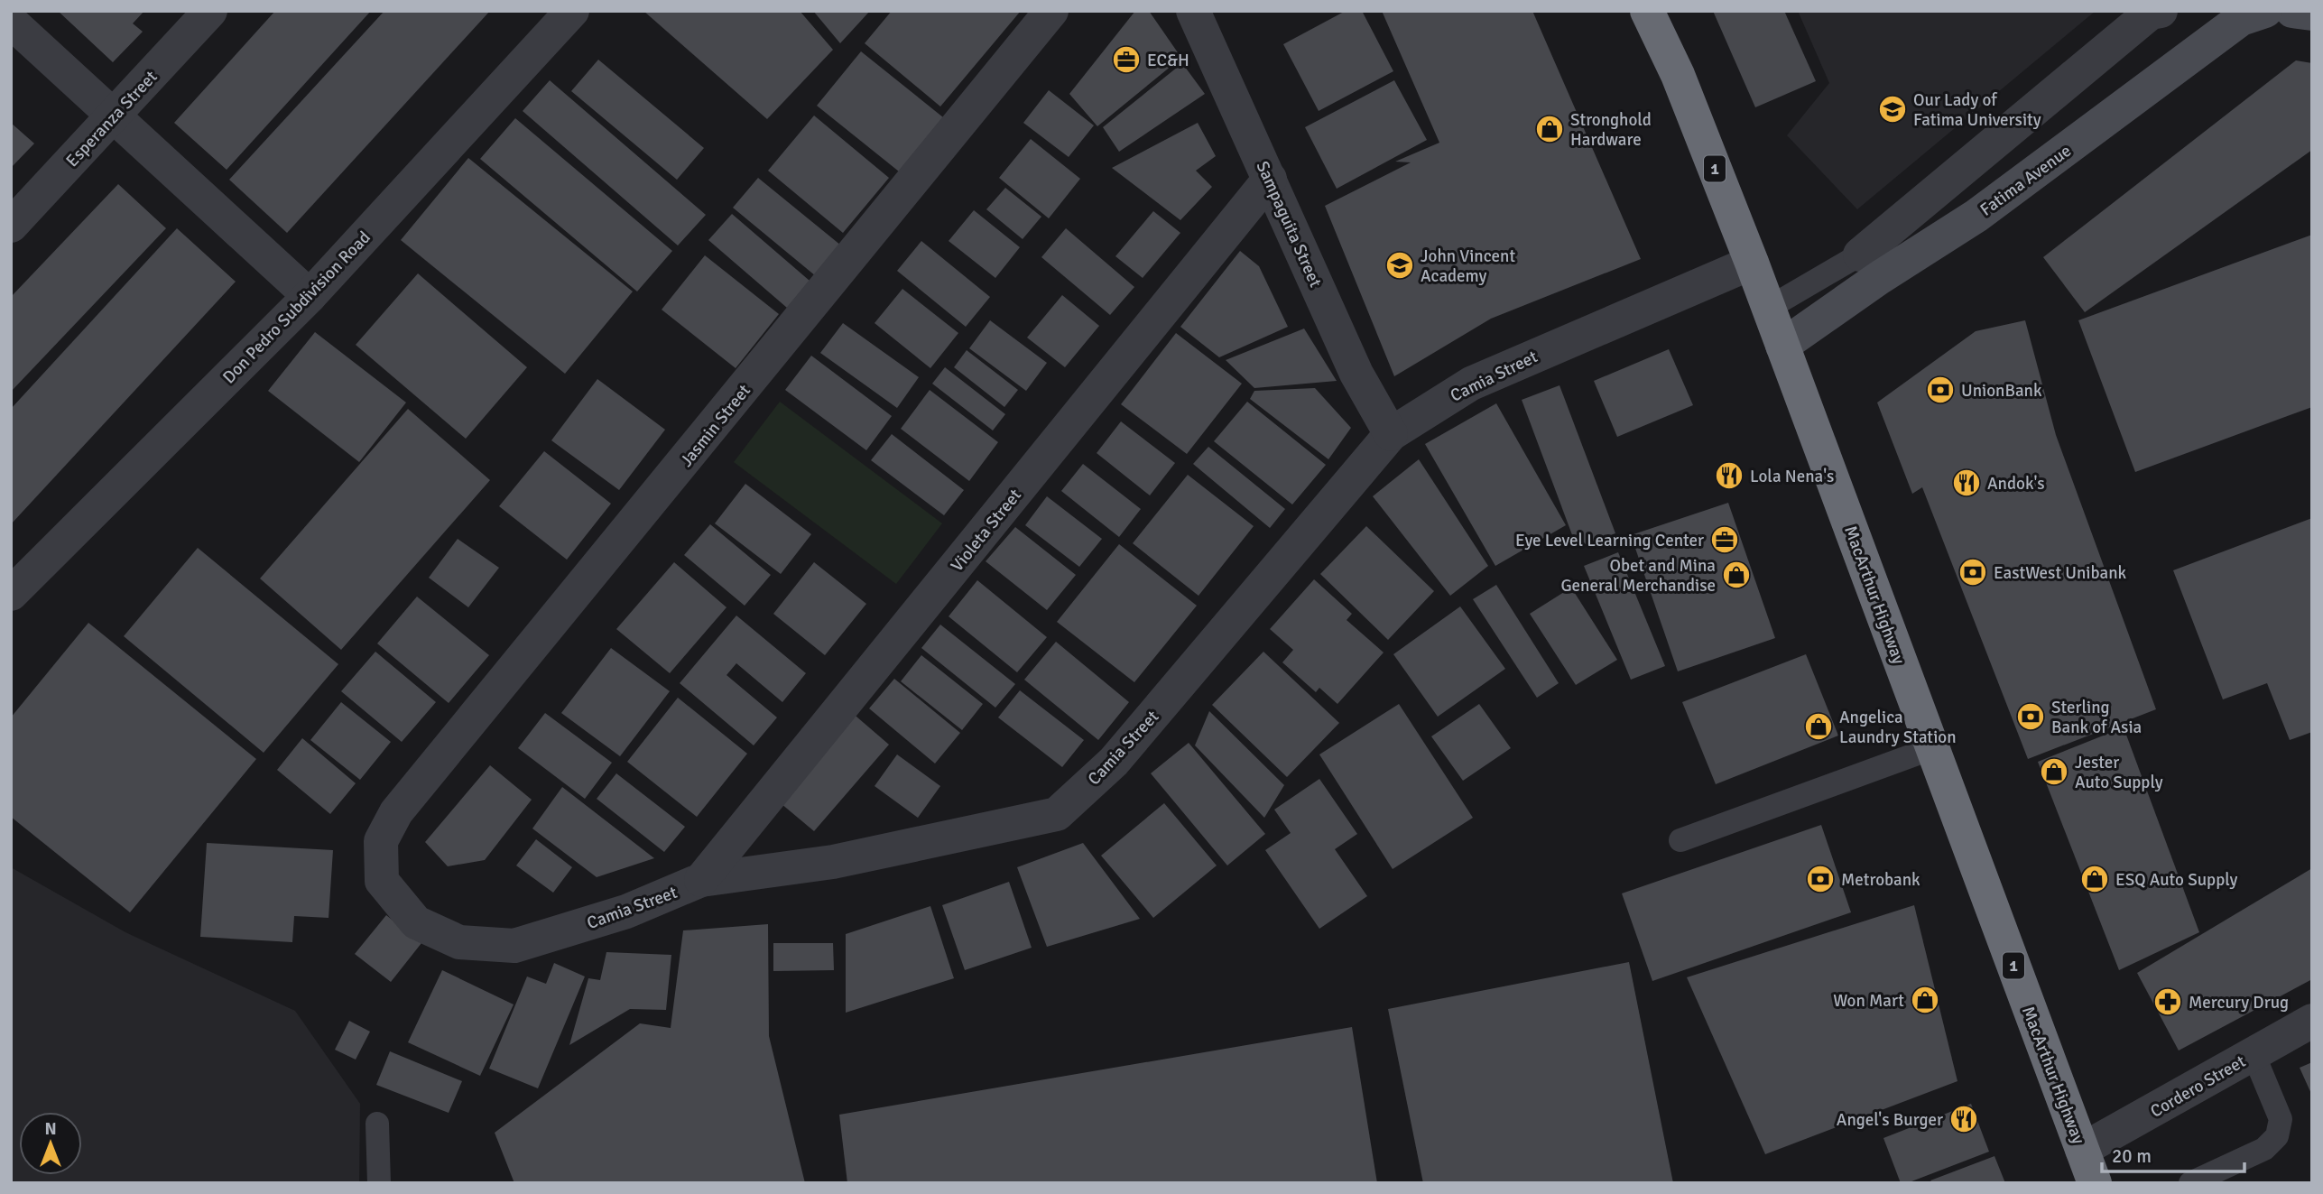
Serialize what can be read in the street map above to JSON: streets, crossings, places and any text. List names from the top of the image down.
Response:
{
  "streets": {
    "highway": ["1", "MacArthur Highway"],
    "street": [
      "Esperanza Street",
      "Fatima Avenue",
      "Sampaguita Street",
      "Don Pedro Subdivision Road",
      "Camia Street",
      "Jasmin Street",
      "Violeta Street",
      "Cordero Street"
    ]
  },
  "crossings": [
    ["Fatima Avenue", "MacArthur Highway"],
    ["Sampaguita Street", "Camia Street"],
    ["Sampaguita Street", "Violeta Street"],
    ["Camia Street", "Jasmin Street"],
    ["Camia Street", "Violeta Street"],
    ["Camia Street", "MacArthur Highway"],
    ["MacArthur Highway", "Cordero Street"]
  ],
  "places": {
    "office": ["EC&H", "Eye Level Learning Center"],
    "school or university": ["Our Lady of Fatima University", "John Vincent Academy"],
    "shop": [
      "Stronghold Hardware",
      "Obet and Mina General Merchandise",
      "Angelica Laundry Station",
      "Jester Auto Supply",
      "ESQ Auto Supply",
      "Won Mart"
    ],
    "bank": [
      "UnionBank",
      "EastWest Unibank",
      "Sterling Bank of Asia",
      "Metrobank"
    ],
    "restaurant": ["Lola Nena's", "Andok's", "Angel's Burger"],
    "pharmacy": ["Mercury Drug"]
  },
  "scale_bar": "20 m",
  "north": "top"
}
